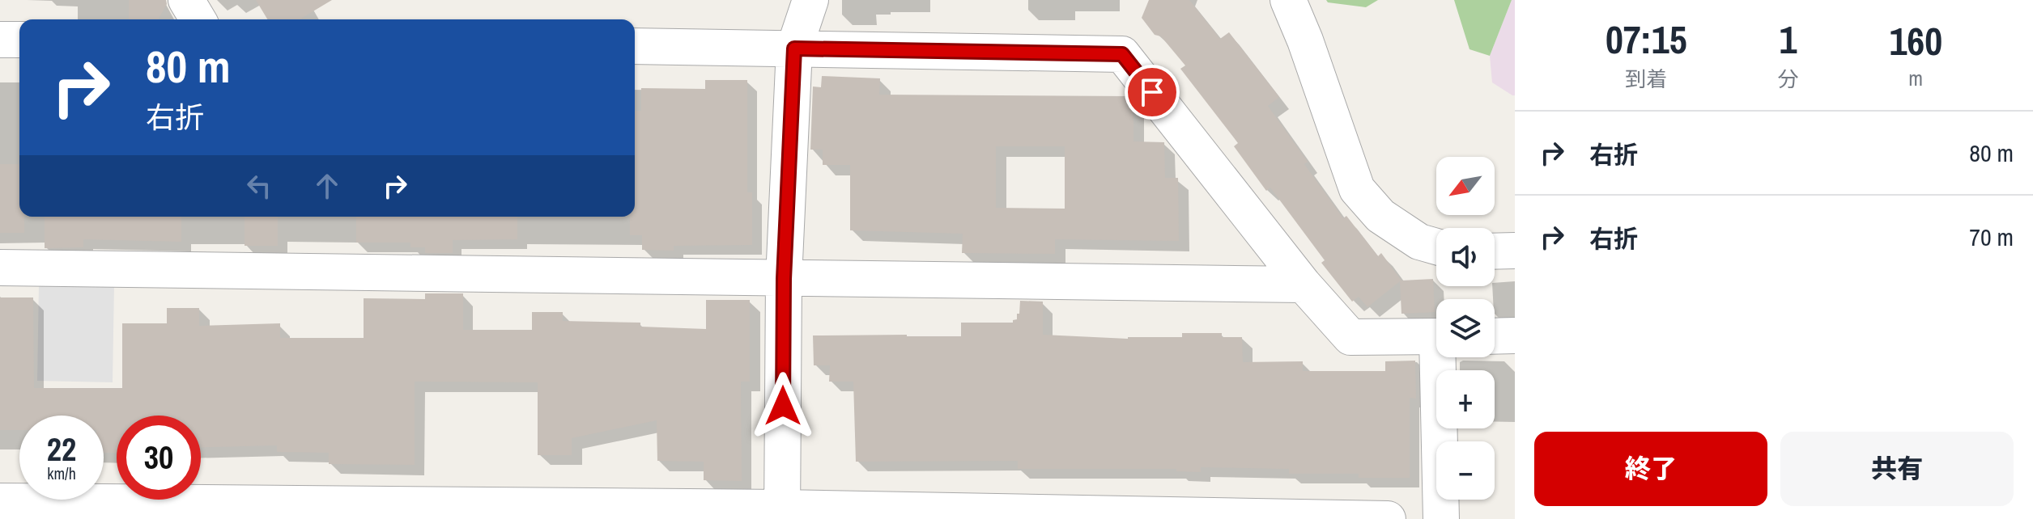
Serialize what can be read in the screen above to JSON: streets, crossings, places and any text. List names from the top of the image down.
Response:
{
  "north": "bottom left",
  "page": {
    "eta": [
      "07:15",
      "到着",
      "1",
      "分",
      "160",
      "m"
    ],
    "turn": ["80 m", "右折"],
    "list": [
      {
        "name": "右折",
        "value": "80 m"
      },
      {
        "name": "右折",
        "value": "70 m"
      }
    ],
    "map_buttons": ["+", "−"],
    "speed": "22 km/h",
    "limit": "30",
    "buttons": ["終了", "共有"]
  }
}
